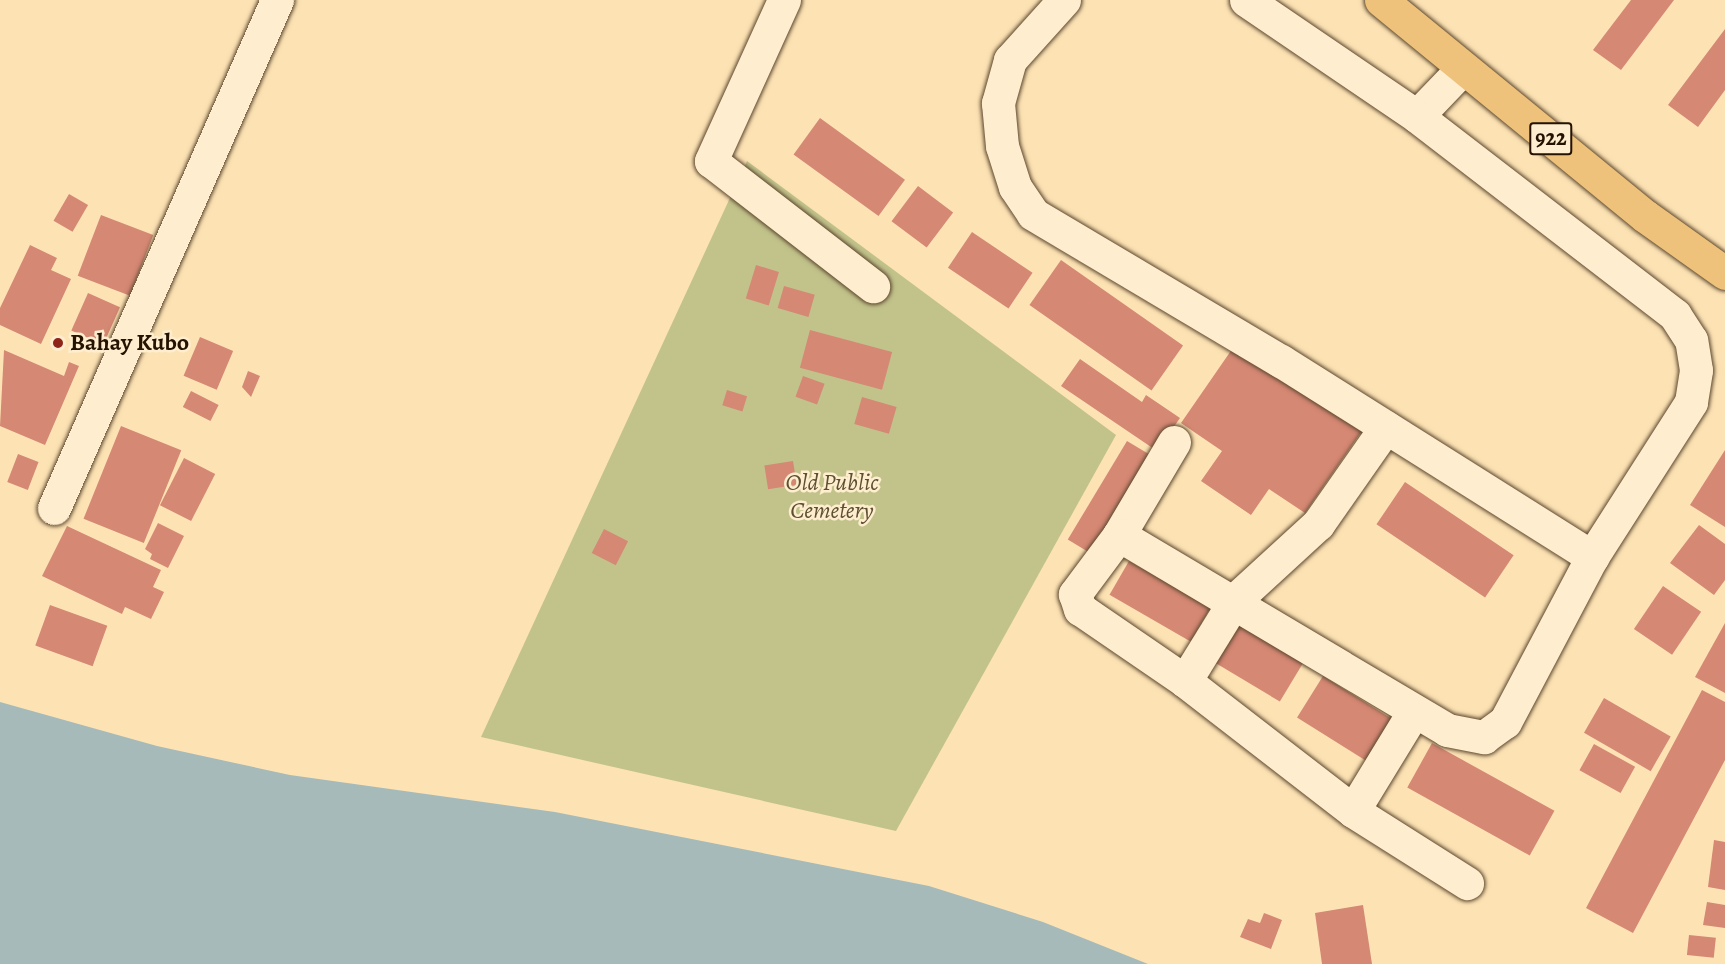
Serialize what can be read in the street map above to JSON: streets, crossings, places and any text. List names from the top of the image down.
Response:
{
  "streets": {
    "main road": ["922"]
  },
  "parks": ["Old Public Cemetery"],
  "places": ["Bahay Kubo"]
}
